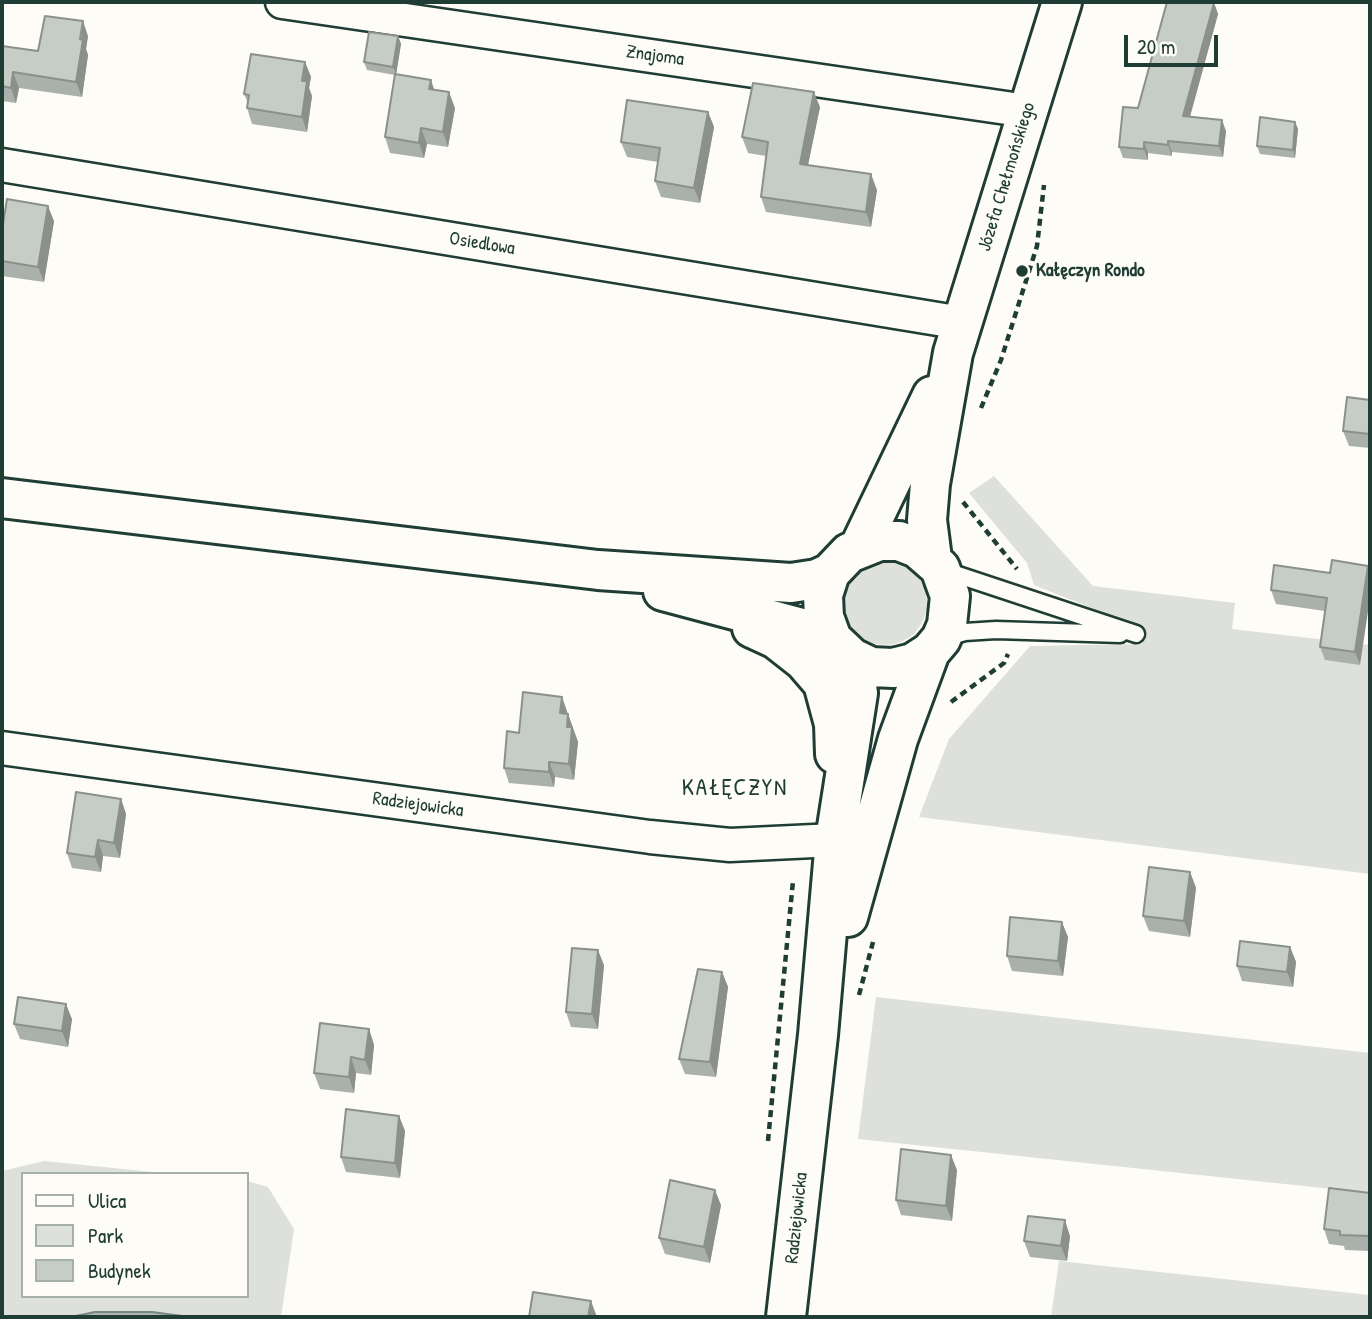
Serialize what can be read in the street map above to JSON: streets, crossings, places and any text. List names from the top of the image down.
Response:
{
  "streets": {
    "main road": ["Józefa Chełmońskiego", "Radziejowicka"],
    "street": ["Znajoma", "Osiedlowa"]
  },
  "crossings": [
    ["Znajoma", "Józefa Chełmońskiego"],
    ["Józefa Chełmońskiego", "Osiedlowa"],
    ["Józefa Chełmońskiego", "Radziejowicka"]
  ],
  "districts": ["KAŁĘCZYN"],
  "places": ["Kałęczyn Rondo"],
  "legend": ["Ulica", "Park", "Budynek"],
  "scale_bar": "20 m"
}
